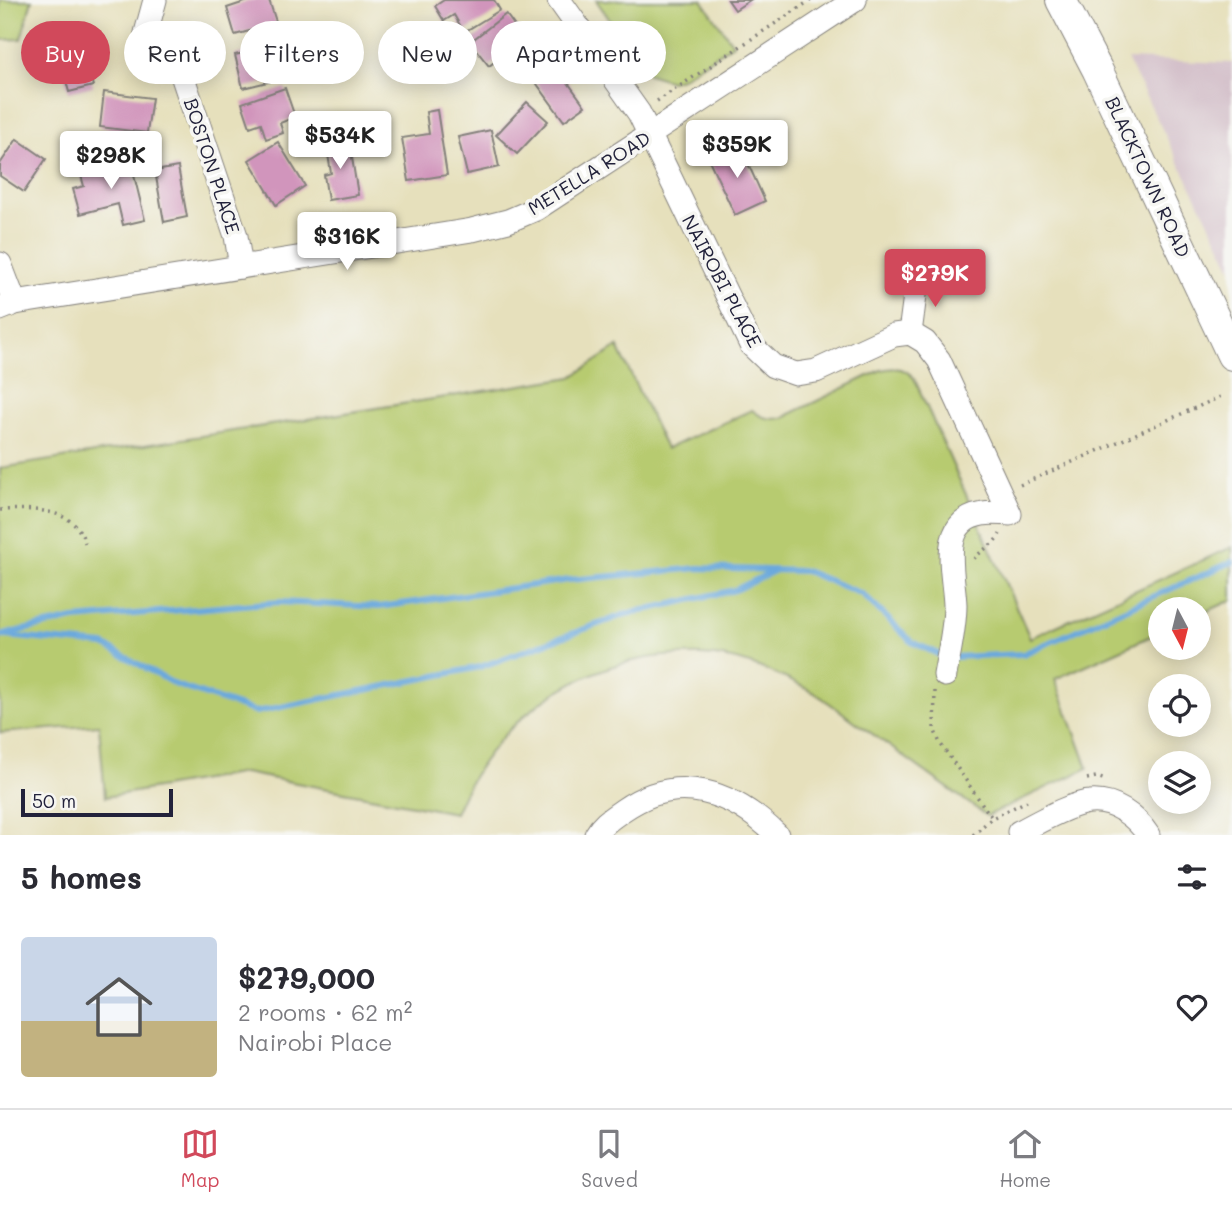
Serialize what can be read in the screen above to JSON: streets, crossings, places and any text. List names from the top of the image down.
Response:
{
  "streets": {
    "main road": ["BLACKTOWN ROAD"],
    "street": ["BOSTON PLACE", "METELLA ROAD", "NAIROBI PLACE"]
  },
  "crossings": [
    ["BOSTON PLACE", "METELLA ROAD"],
    ["METELLA ROAD", "NAIROBI PLACE"]
  ],
  "scale_bar": "50 m",
  "north": "bottom",
  "page": {
    "chip": [
      "Buy",
      "Rent",
      "Filters",
      "New",
      "Apartment"
    ],
    "price": [
      "$534K",
      "$359K",
      "$298K",
      "$316K",
      "$279K"
    ],
    "scale": "50 m",
    "heading": "5 homes",
    "list": [
      {
        "name": "$279,000",
        "note": "2 rooms · 62 m² · Nairobi Place"
      }
    ],
    "tabs": ["Map", "Saved", "Home"]
  }
}
